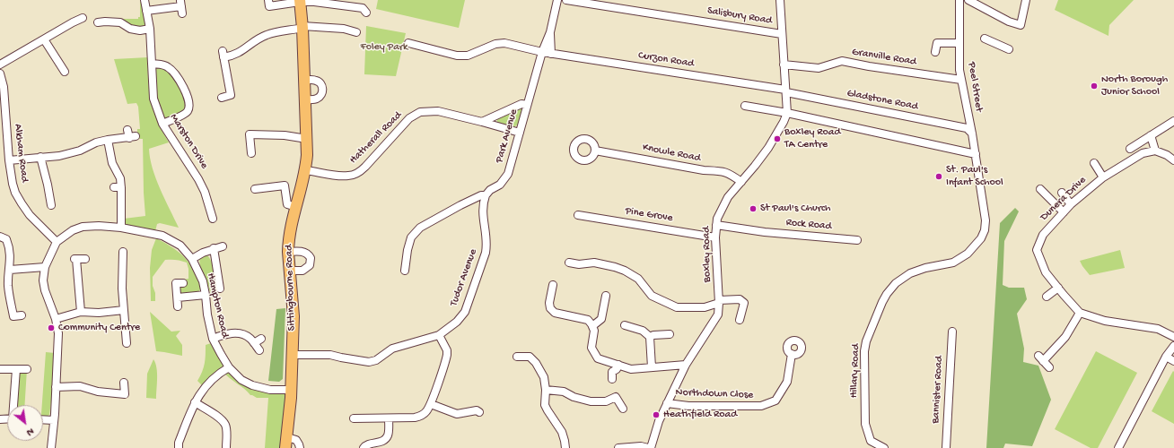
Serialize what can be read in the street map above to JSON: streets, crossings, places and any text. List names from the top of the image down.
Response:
{
  "streets": {
    "highway": ["Sittingbourne Road"],
    "street": [
      "Salisbury Road",
      "Granville Road",
      "Curzon Road",
      "Peel Street",
      "Gladstone Road",
      "Park Avenue",
      "Hatherall Road",
      "Marston Drive",
      "Alkham Road",
      "Knowle Road",
      "Dunera Drive",
      "Pine Grove",
      "Rock Road",
      "Boxley Road",
      "Tudor Avenue",
      "Hampton Road",
      "Hillary Road",
      "Bannister Road",
      "Northdown Close"
    ]
  },
  "crossings": [
    ["Salisbury Road", "Boxley Road"],
    ["Granville Road", "Peel Street"],
    ["Granville Road", "Boxley Road"],
    ["Curzon Road", "Gladstone Road"],
    ["Curzon Road", "Park Avenue"],
    ["Curzon Road", "Boxley Road"],
    ["Peel Street", "Gladstone Road"],
    ["Peel Street", "Hillary Road"],
    ["Gladstone Road", "Boxley Road"],
    ["Gladstone Road", "Hillary Road"],
    ["Park Avenue", "Hatherall Road"],
    ["Park Avenue", "Tudor Avenue"],
    ["Hatherall Road", "Sittingbourne Road"],
    ["Alkham Road", "Hampton Road"],
    ["Knowle Road", "Boxley Road"],
    ["Pine Grove", "Boxley Road"],
    ["Rock Road", "Boxley Road"],
    ["Boxley Road", "Northdown Close"],
    ["Tudor Avenue", "Sittingbourne Road"],
    ["Sittingbourne Road", "Hampton Road"]
  ],
  "parks": ["Foley Park"],
  "places": [
    "North Borough Junior School",
    "Boxley Road TA Centre",
    "St. Paul's Infant School",
    "St Paul's Church",
    "Community Centre",
    "Heathfield Road"
  ],
  "north": "bottom right"
}
